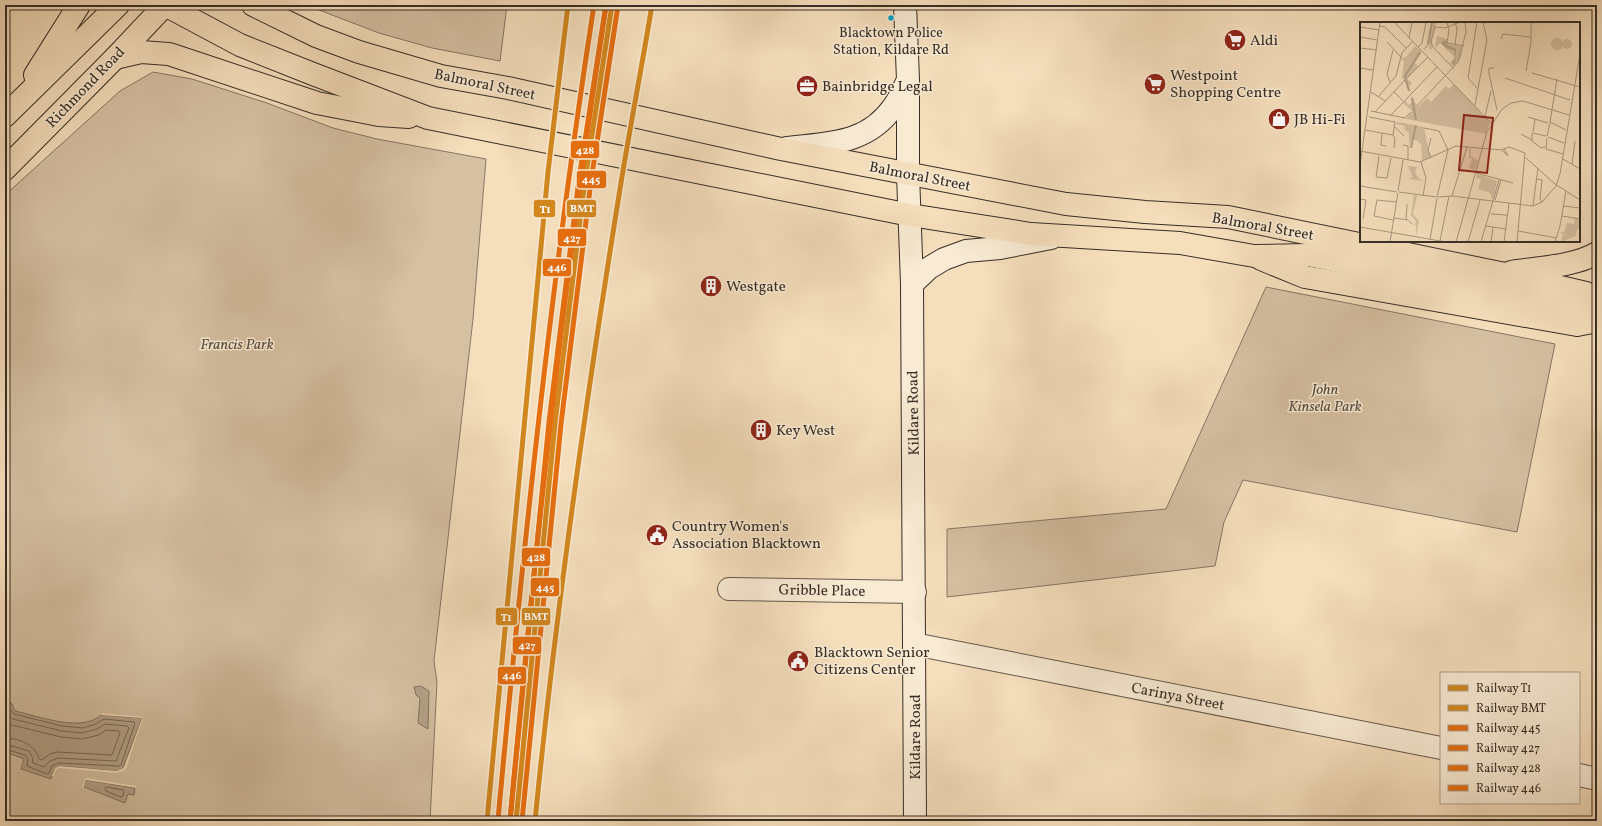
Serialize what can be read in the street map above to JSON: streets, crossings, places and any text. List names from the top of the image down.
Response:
{
  "streets": {
    "main road": ["Balmoral Street", "Richmond Road"],
    "street": ["Kildare Road", "Gribble Place", "Carinya Street"]
  },
  "crossings": [
    ["Balmoral Street", "Richmond Road"],
    ["Balmoral Street", "Kildare Road"],
    ["Kildare Road", "Gribble Place"],
    ["Kildare Road", "Carinya Street"]
  ],
  "parks": ["Francis Park", "John Kinsela Park"],
  "places": {
    "other": ["Blacktown Police Station, Kildare Rd"],
    "supermarket": ["Aldi", "Westpoint Shopping Centre"],
    "office": ["Bainbridge Legal"],
    "shop": ["JB Hi-Fi"],
    "building": ["Westgate", "Key West"],
    "public building": ["Country Women's Association Blacktown", "Blacktown Senior Citizens Center"]
  },
  "lines": [
    "rail line T1",
    "rail line BMT",
    "rail line 427",
    "rail line 446",
    "rail line 445",
    "rail line 428"
  ],
  "legend": [
    "Railway T1",
    "Railway BMT",
    "Railway 445",
    "Railway 427",
    "Railway 428",
    "Railway 446"
  ]
}
